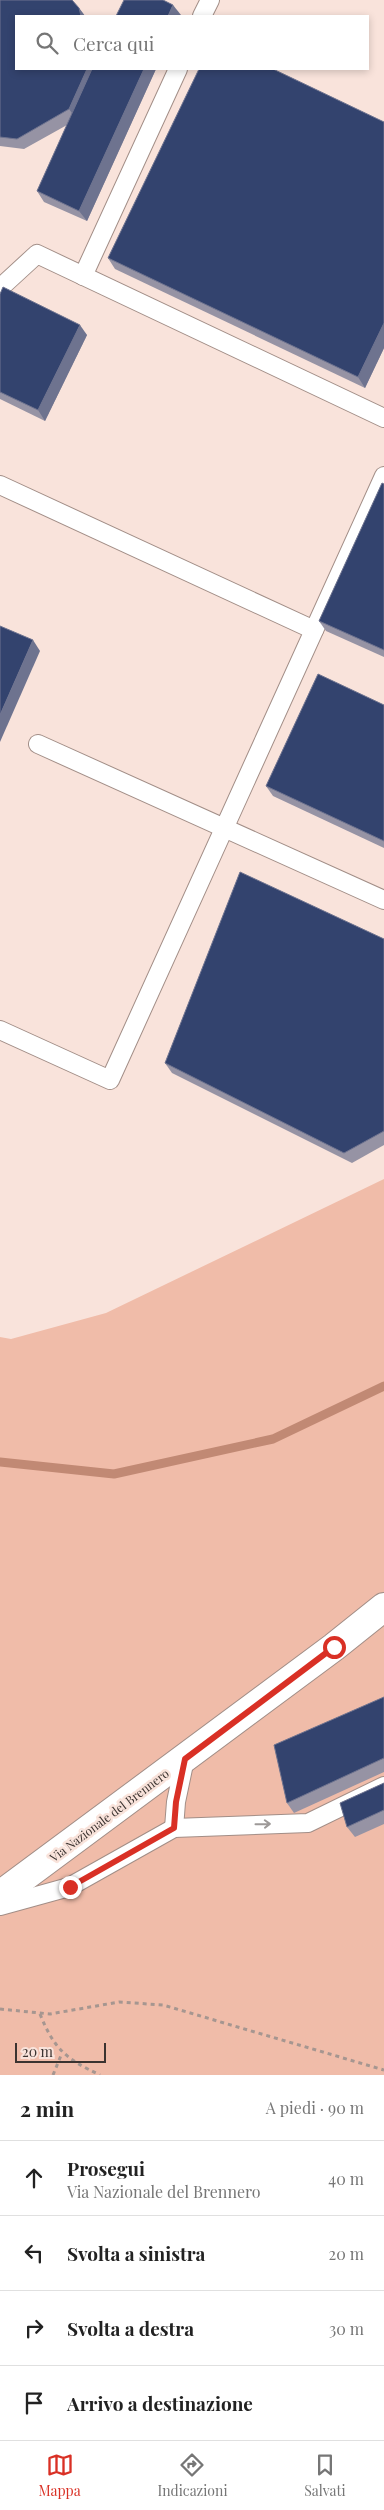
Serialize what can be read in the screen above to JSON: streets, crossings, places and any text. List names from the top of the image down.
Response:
{
  "streets": {
    "main road": ["Via Nazionale del Brennero"]
  },
  "scale_bar": "20 m",
  "page": {
    "search": "Cerca qui",
    "scale": "20 m",
    "heading": ["2 min", "A piedi · 90 m"],
    "list": [
      ["Prosegui", "Via Nazionale del Brennero", "40 m"],
      ["Svolta a sinistra", "20 m"],
      ["Svolta a destra", "30 m"],
      "Arrivo a destinazione"
    ],
    "nav": ["Mappa", "Indicazioni", "Salvati"]
  }
}
